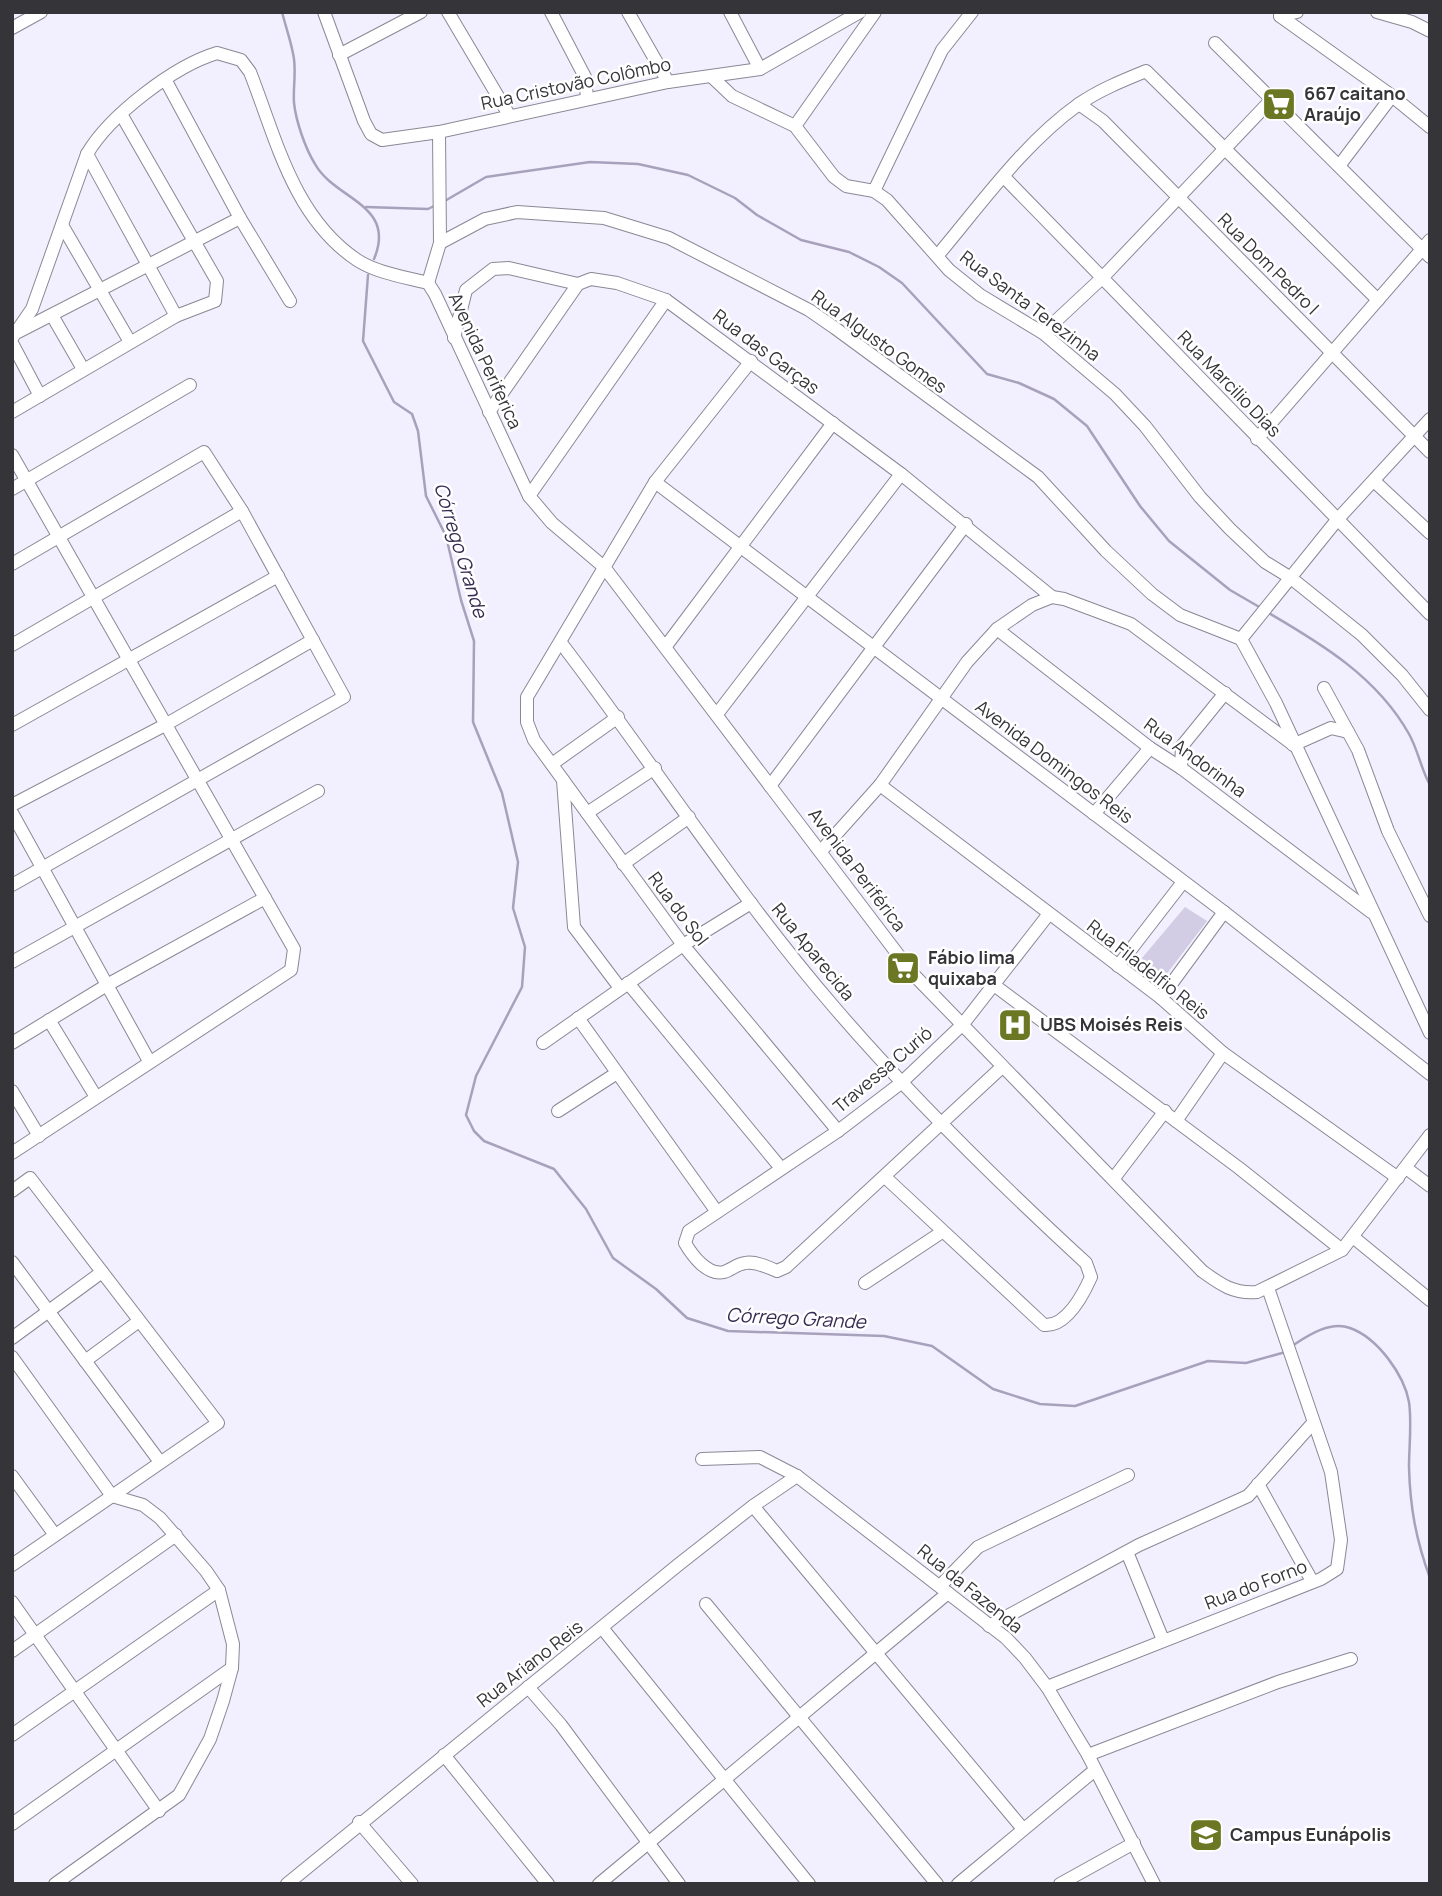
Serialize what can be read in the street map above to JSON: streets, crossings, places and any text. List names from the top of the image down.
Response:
{
  "streets": {
    "street": [
      "Rua Cristovão Colômbo",
      "Rua Dom Pedro I",
      "Rua Santa Terezinha",
      "Rua Algusto Gomes",
      "Rua das Garças",
      "Avenida Periferica",
      "Rua Marcilio Dias",
      "Rua Andorinha",
      "Avenida Domingos Reis",
      "Avenida Periférica",
      "Rua do Sol",
      "Rua Aparecida",
      "Rua Filadelfio Reis",
      "Travessa Curió",
      "Rua do Forno",
      "Rua da Fazenda",
      "Rua Ariano Reis"
    ]
  },
  "crossings": [
    ["Rua Cristovão Colômbo", "Rua Santa Terezinha"],
    ["Rua das Garças", "Avenida Periferica"],
    ["Avenida Periferica", "Avenida Periférica"],
    ["Avenida Periférica", "Travessa Curió"],
    ["Rua do Sol", "Rua Aparecida"],
    ["Rua do Sol", "Travessa Curió"],
    ["Rua Aparecida", "Travessa Curió"],
    ["Rua Filadelfio Reis", "Travessa Curió"],
    ["Rua do Forno", "Rua da Fazenda"],
    ["Rua da Fazenda", "Rua Ariano Reis"]
  ],
  "water": ["Córrego Grande"],
  "places": {
    "supermarket": ["667 caitano Araújo", "Fábio lima quixaba"],
    "hospital": ["UBS Moisés Reis"],
    "school or university": ["Campus Eunápolis"]
  }
}
